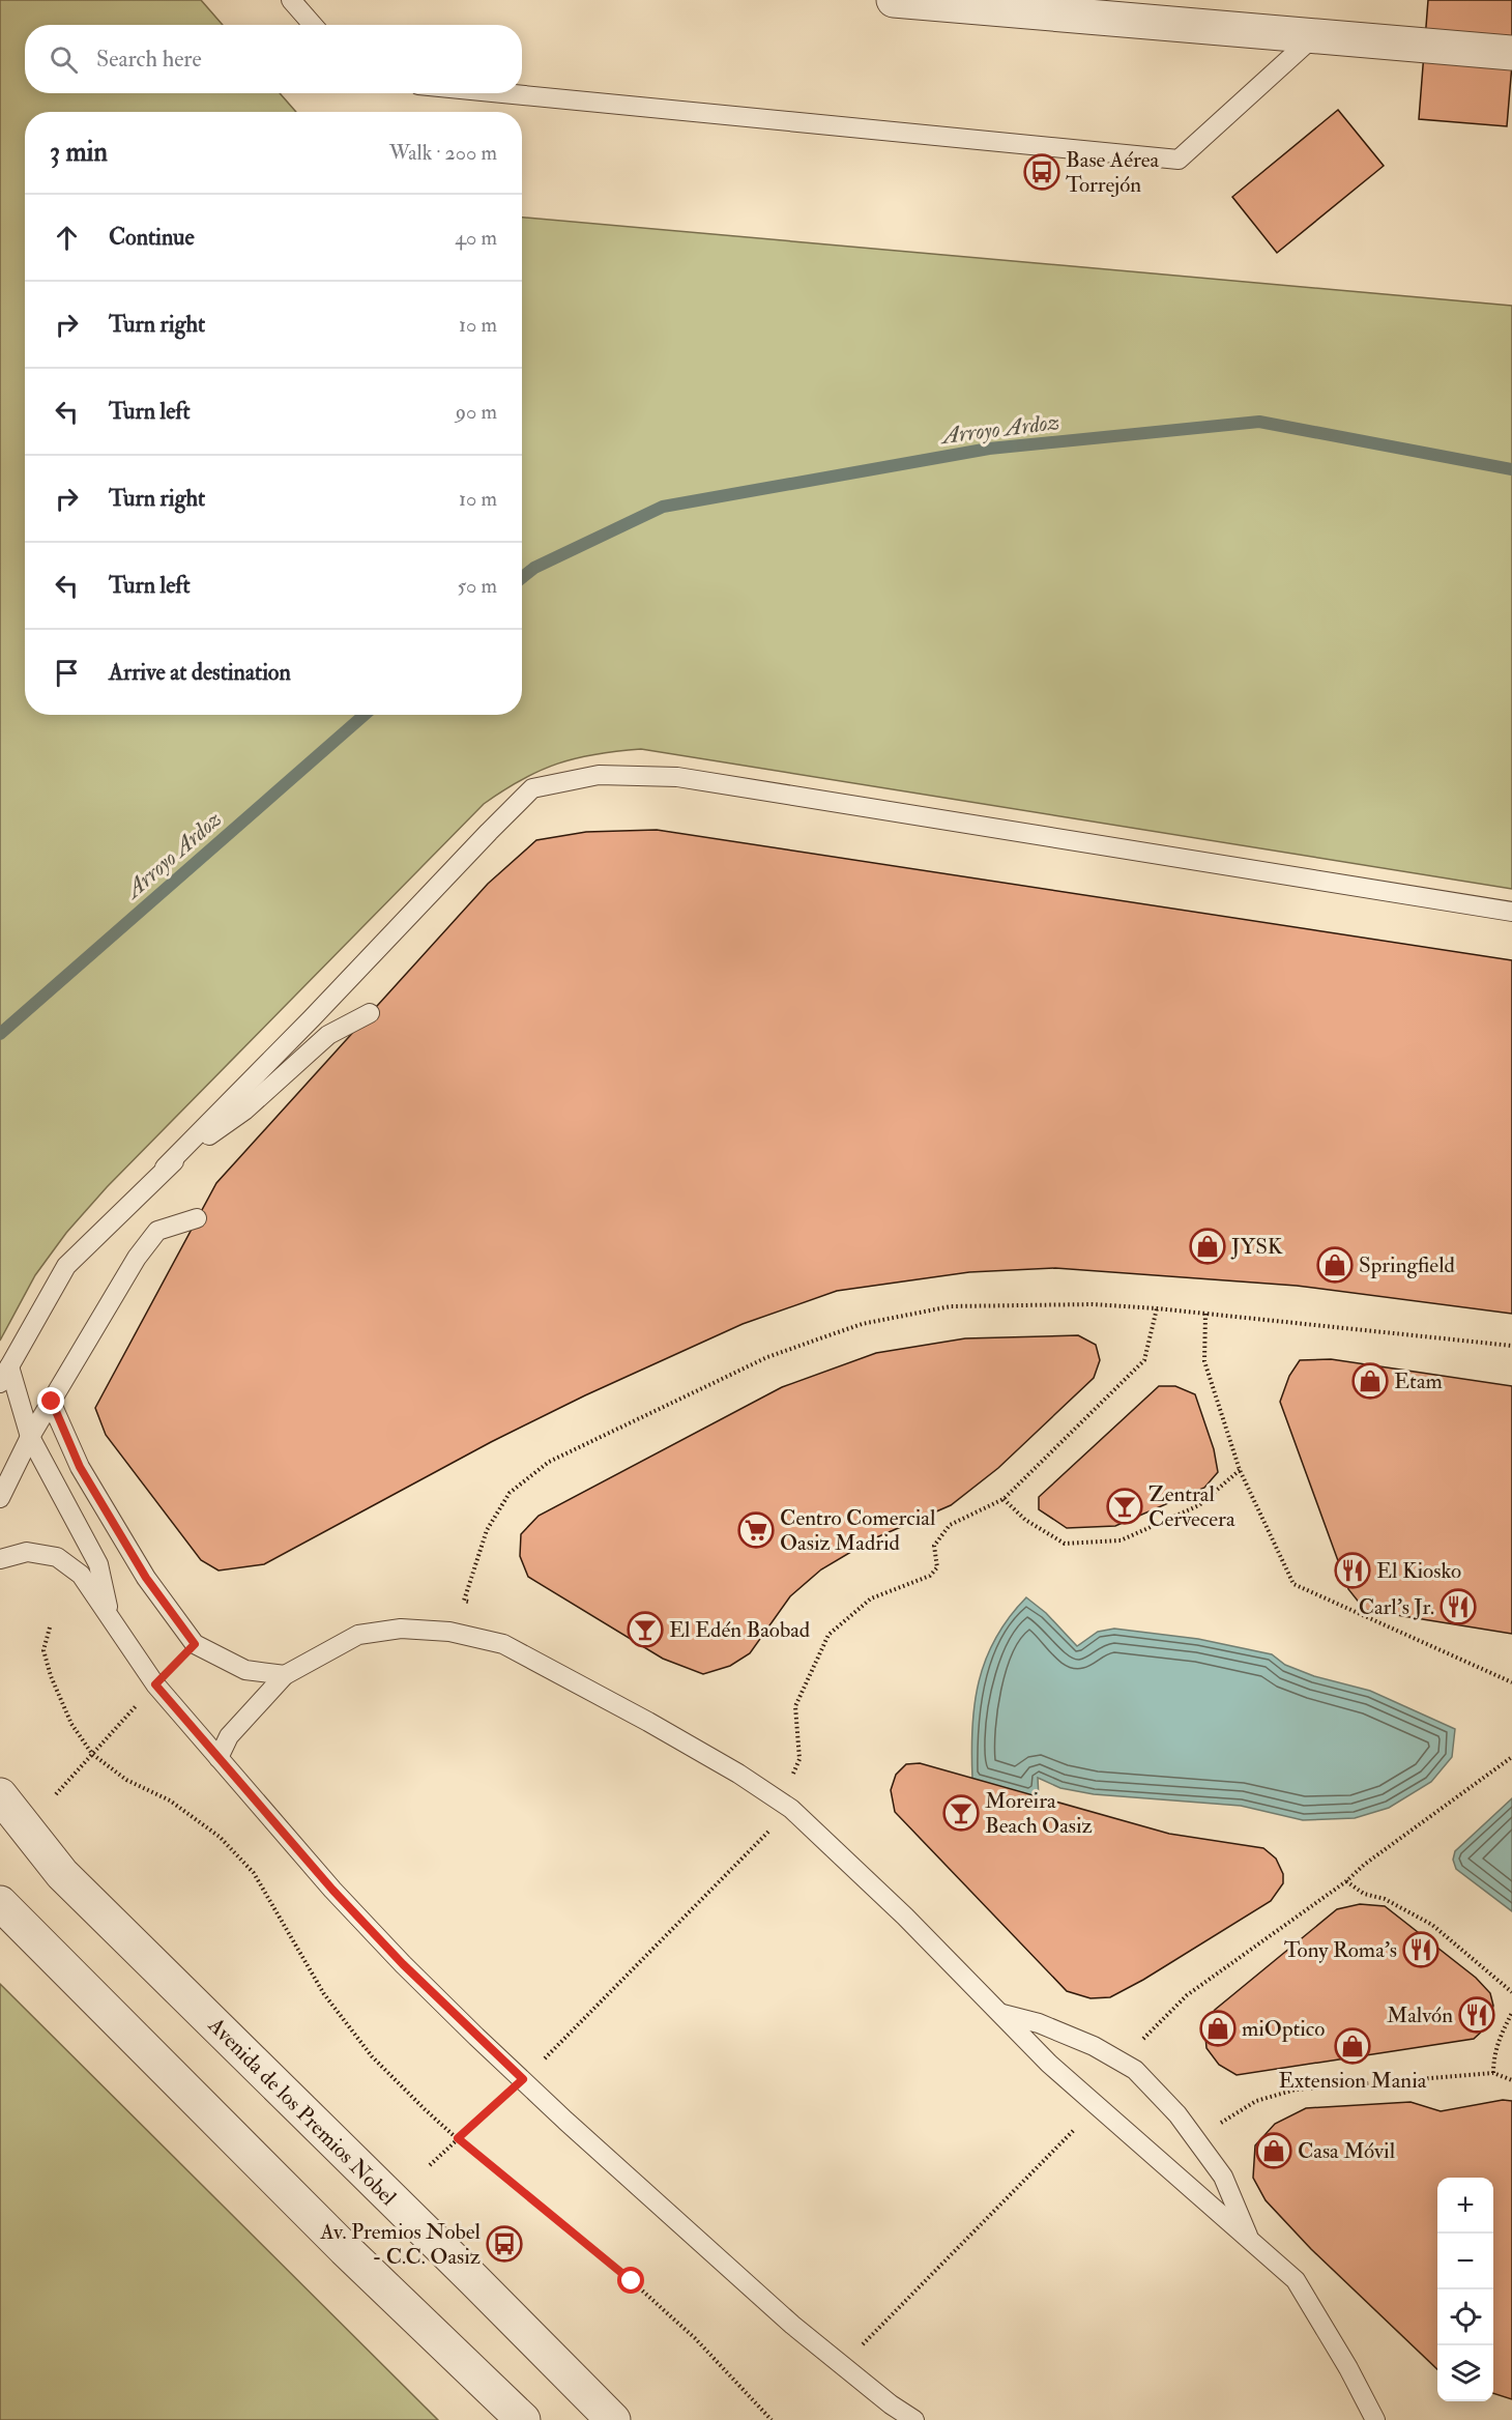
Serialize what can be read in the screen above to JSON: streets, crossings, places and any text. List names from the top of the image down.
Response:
{
  "streets": {
    "street": ["Avenida de los Premios Nobel"]
  },
  "water": ["Arroyo Ardoz"],
  "places": {
    "bus stop": ["Base Aérea Torrejón", "Av. Premios Nobel - C.C. Oasiz"],
    "shop": [
      "JYSK",
      "Springfield",
      "Etam",
      "miOptico",
      "Extension Mania",
      "Casa Móvil"
    ],
    "bar": ["Zentral Cervecera", "El Edén Baobad", "Moreira Beach Oasiz"],
    "supermarket": ["Centro Comercial Oasiz Madrid"],
    "restaurant": [
      "El Kiosko",
      "Carl's Jr.",
      "Tony Roma's",
      "Malvón"
    ]
  },
  "page": {
    "search": "Search here",
    "heading": ["3 min", "Walk · 200 m"],
    "list": [
      ["Continue", "40 m"],
      ["Turn right", "10 m"],
      ["Turn left", "90 m"],
      ["Turn right", "10 m"],
      ["Turn left", "50 m"],
      "Arrive at destination"
    ],
    "map_buttons": ["+", "−"]
  }
}
